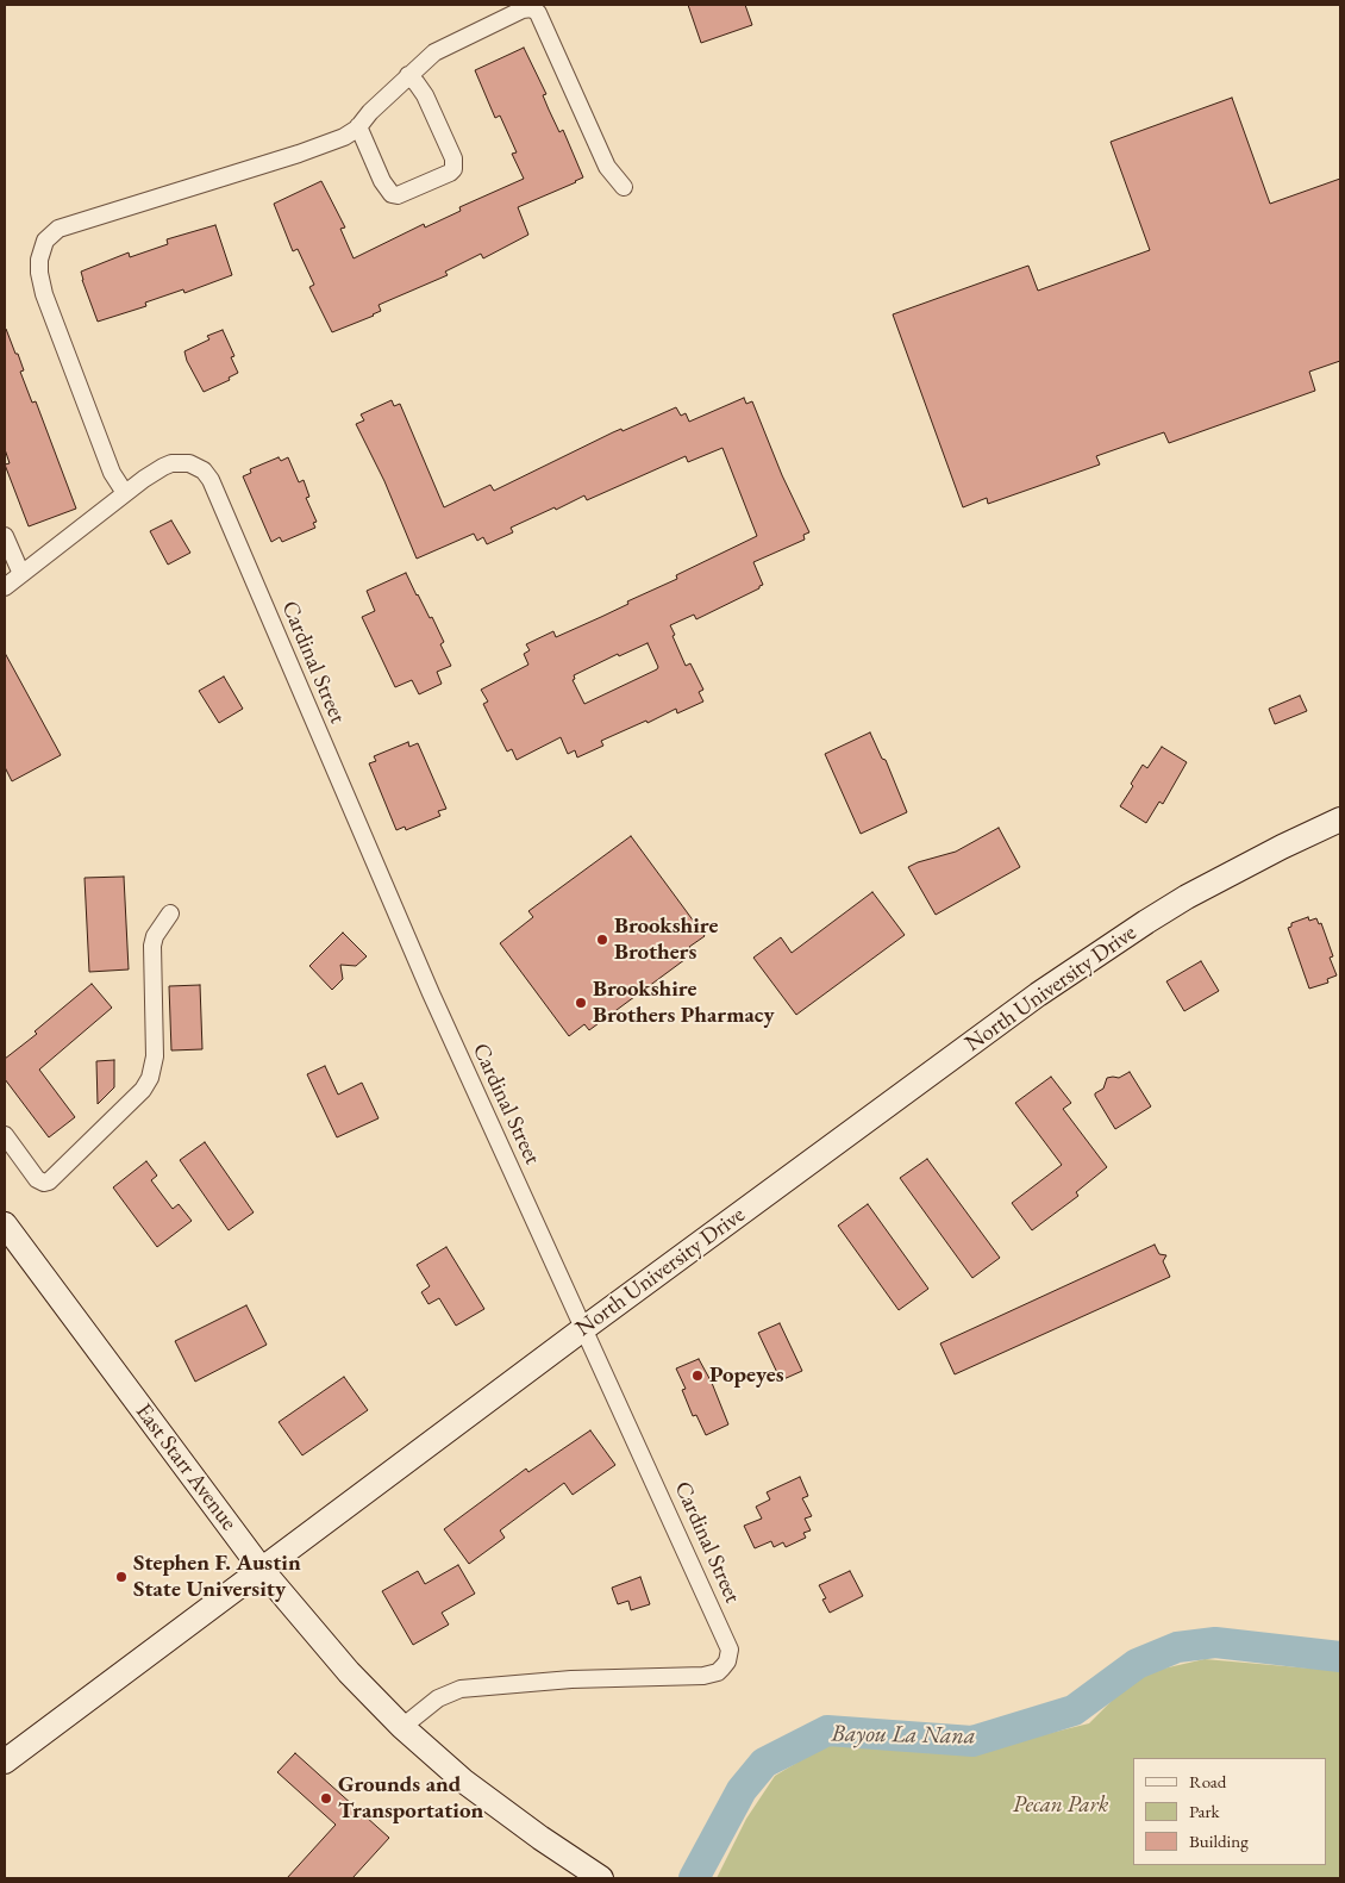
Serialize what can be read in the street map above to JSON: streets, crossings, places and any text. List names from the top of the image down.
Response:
{
  "streets": {
    "main road": ["North University Drive", "East Starr Avenue"],
    "street": ["Cardinal Street"]
  },
  "crossings": [
    ["Cardinal Street", "North University Drive"],
    ["Cardinal Street", "East Starr Avenue"],
    ["North University Drive", "East Starr Avenue"]
  ],
  "water": ["Bayou La Nana"],
  "parks": ["Pecan Park"],
  "places": [
    "Brookshire Brothers",
    "Brookshire Brothers Pharmacy",
    "Popeyes",
    "Stephen F. Austin State University",
    "Grounds and Transportation"
  ],
  "legend": ["Road", "Park", "Building"]
}
